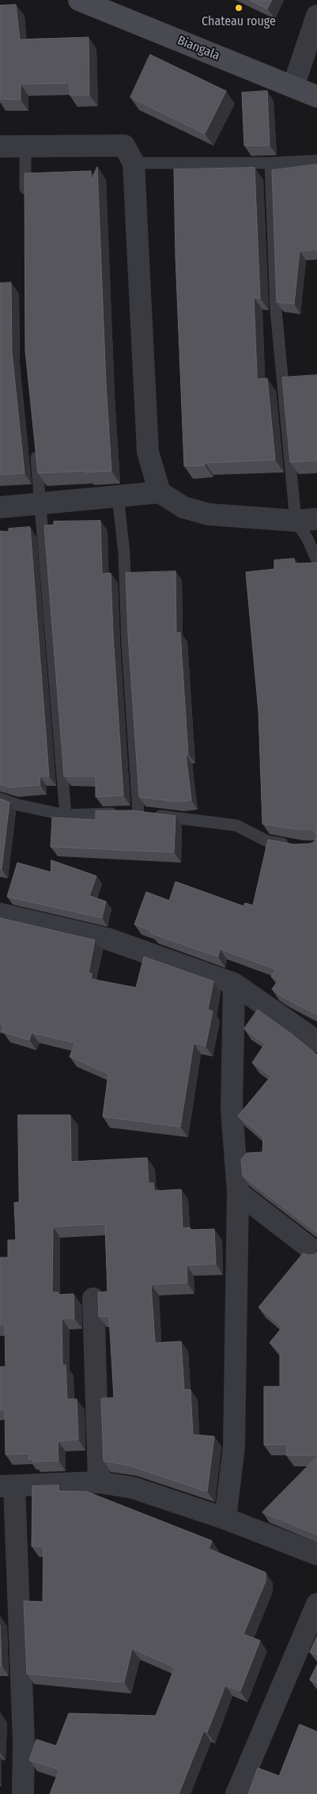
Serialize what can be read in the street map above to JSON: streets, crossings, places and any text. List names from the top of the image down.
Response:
{
  "streets": {
    "street": ["Biangala"]
  },
  "places": ["Chateau rouge"]
}
